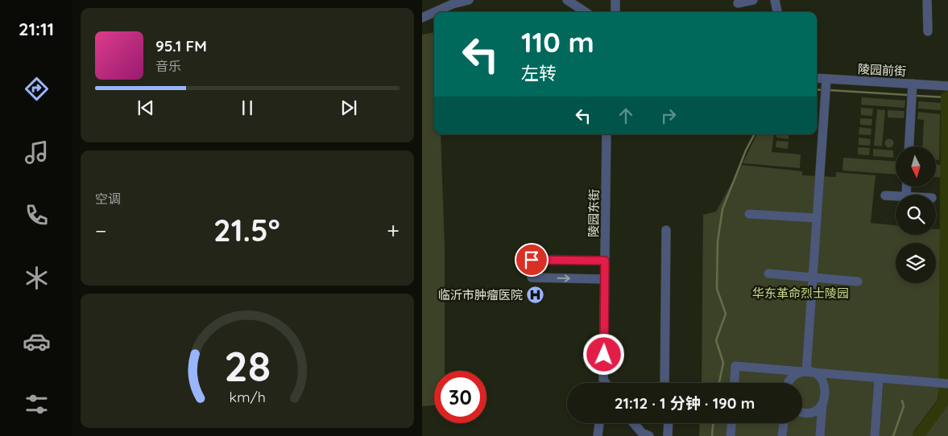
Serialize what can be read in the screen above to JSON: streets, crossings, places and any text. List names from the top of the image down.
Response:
{
  "streets": {
    "street": ["陵园前街", "陵园东街"]
  },
  "parks": ["华东革命烈士陵园"],
  "places": {
    "hospital": ["临沂市肿瘤医院"]
  },
  "north": "bottom",
  "page": {
    "tabs": "21:11",
    "turn": ["110 m", "左转"],
    "song": ["95.1 FM", "音乐"],
    "tile": "空调",
    "heat": ["−", "21.5°", "+"],
    "limit": "30",
    "trip": "21:12 · 1 分钟 · 190 m",
    "gauge": ["28", "km/h"]
  }
}
